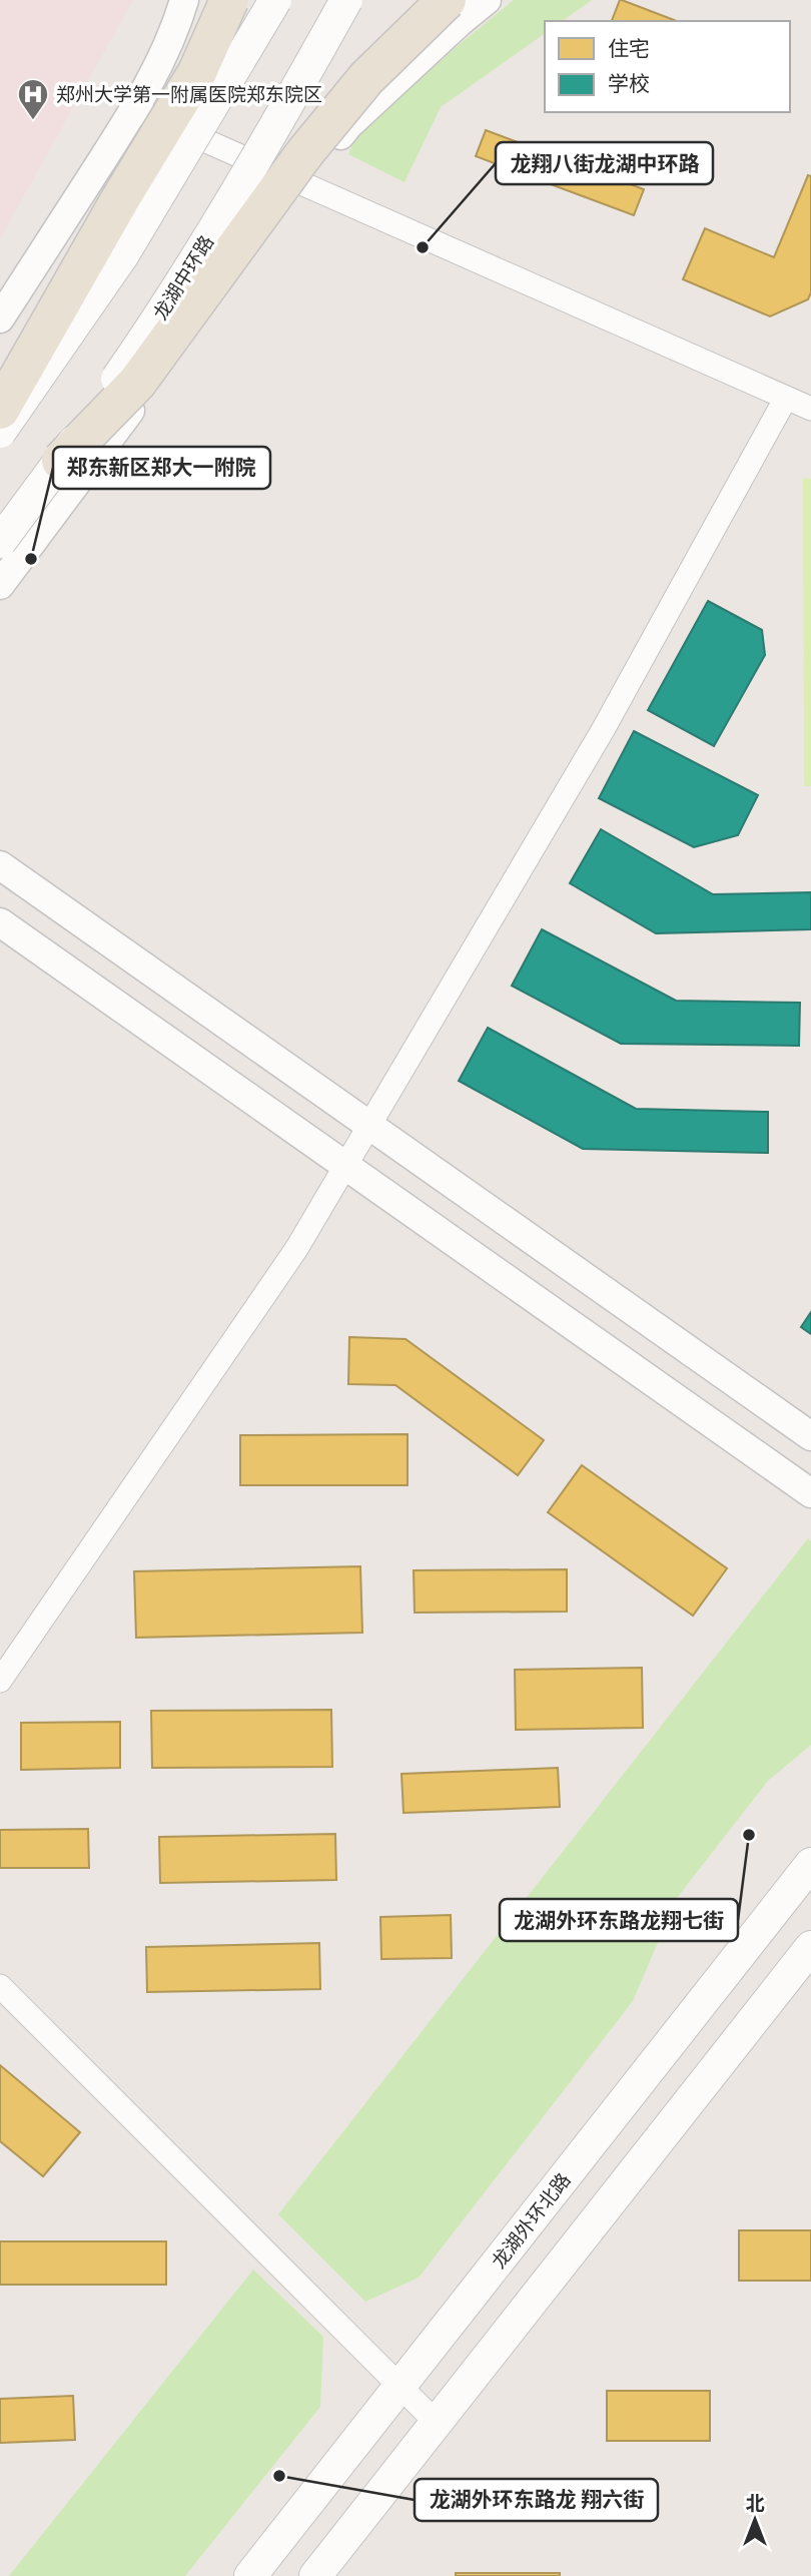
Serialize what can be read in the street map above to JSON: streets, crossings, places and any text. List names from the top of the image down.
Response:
{
  "streets": {
    "main road": ["龙湖中环路", "龙湖外环北路"]
  },
  "places": {
    "hospital": ["郑州大学第一附属医院郑东院区"],
    "other": [
      "龙翔八街龙湖中环路",
      "郑东新区郑大一附院",
      "龙湖外环东路龙翔七街",
      "龙湖外环东路龙 翔六街"
    ]
  },
  "legend": ["住宅", "学校"],
  "north": "top"
}
